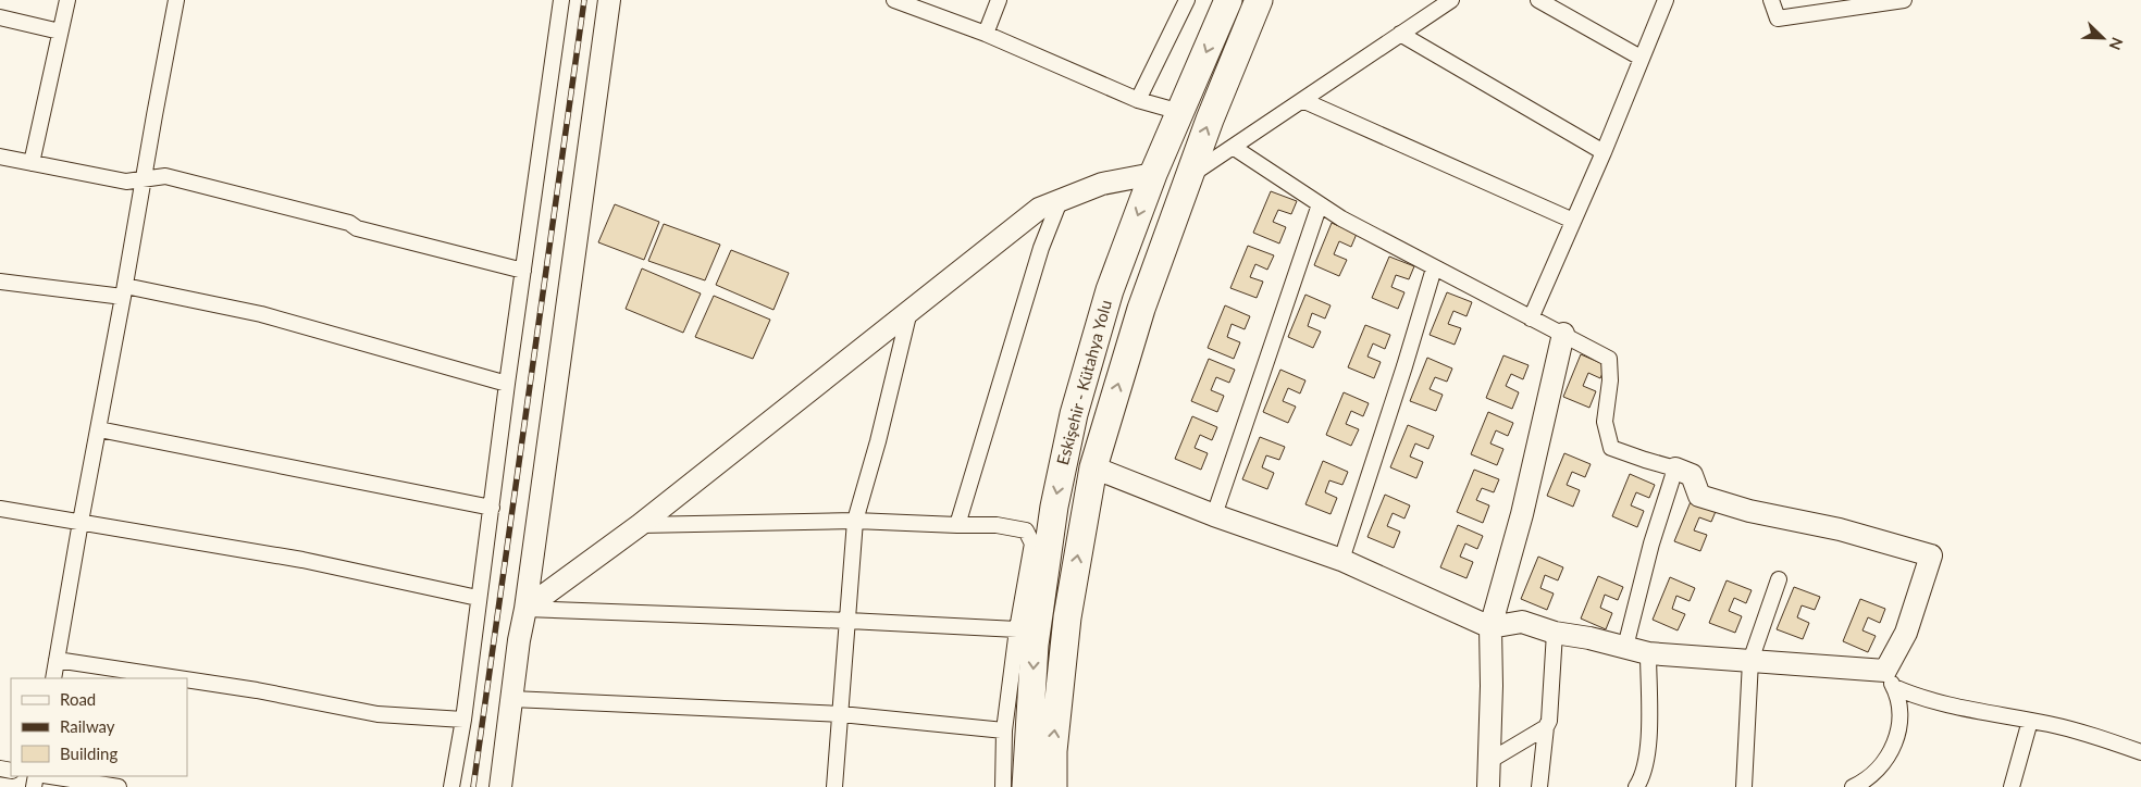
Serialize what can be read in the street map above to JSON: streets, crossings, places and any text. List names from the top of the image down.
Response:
{
  "streets": {
    "highway": ["Eskişehir - Kütahya Yolu"]
  },
  "legend": ["Road", "Railway", "Building"],
  "north": "bottom right"
}
